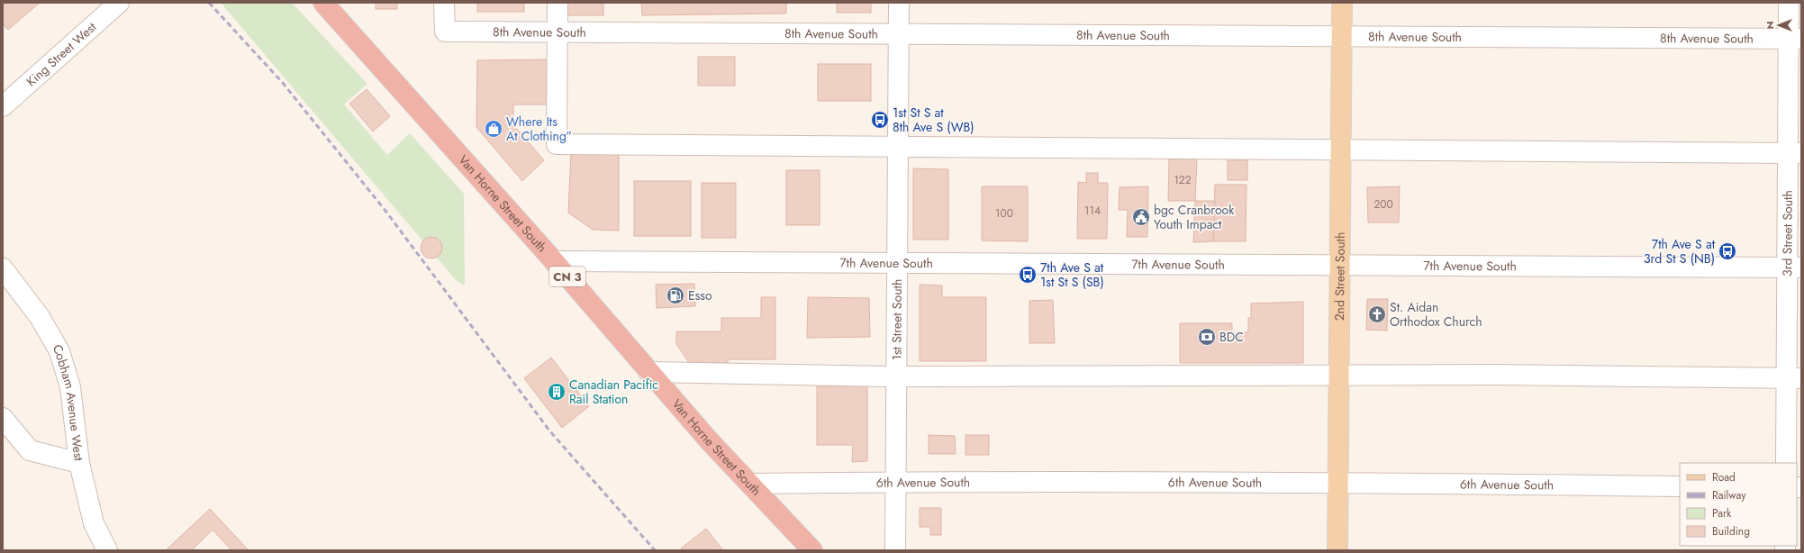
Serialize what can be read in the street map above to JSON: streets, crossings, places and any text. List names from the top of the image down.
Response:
{
  "streets": {
    "highway": ["Van Horne Street South", "CN 3"],
    "main road": ["2nd Street South"],
    "street": [
      "8th Avenue South",
      "King Street West",
      "3rd Street South",
      "7th Avenue South",
      "1st Street South",
      "Cobham Avenue West",
      "6th Avenue South"
    ]
  },
  "crossings": [
    ["8th Avenue South", "3rd Street South"],
    ["8th Avenue South", "2nd Street South"],
    ["8th Avenue South", "1st Street South"],
    ["Van Horne Street South", "7th Avenue South"],
    ["Van Horne Street South", "6th Avenue South"],
    ["3rd Street South", "7th Avenue South"],
    ["7th Avenue South", "2nd Street South"],
    ["7th Avenue South", "1st Street South"],
    ["2nd Street South", "6th Avenue South"],
    ["1st Street South", "6th Avenue South"]
  ],
  "places": {
    "bus stop": ["1st St S at 8th Ave S (WB)", "7th Ave S at 3rd St S (NB)", "7th Ave S at 1st St S (SB)"],
    "shop": ["Where Its At Clothing”"],
    "public building": ["bgc Cranbrook Youth Impact"],
    "fuel station": ["Esso"],
    "church": ["St. Aidan Orthodox Church"],
    "bank": ["BDC"],
    "building": ["Canadian Pacific Rail Station"]
  },
  "house_numbers": [
    "122",
    "200",
    "114",
    "100"
  ],
  "legend": [
    "Road",
    "Railway",
    "Park",
    "Building"
  ],
  "north": "left"
}
